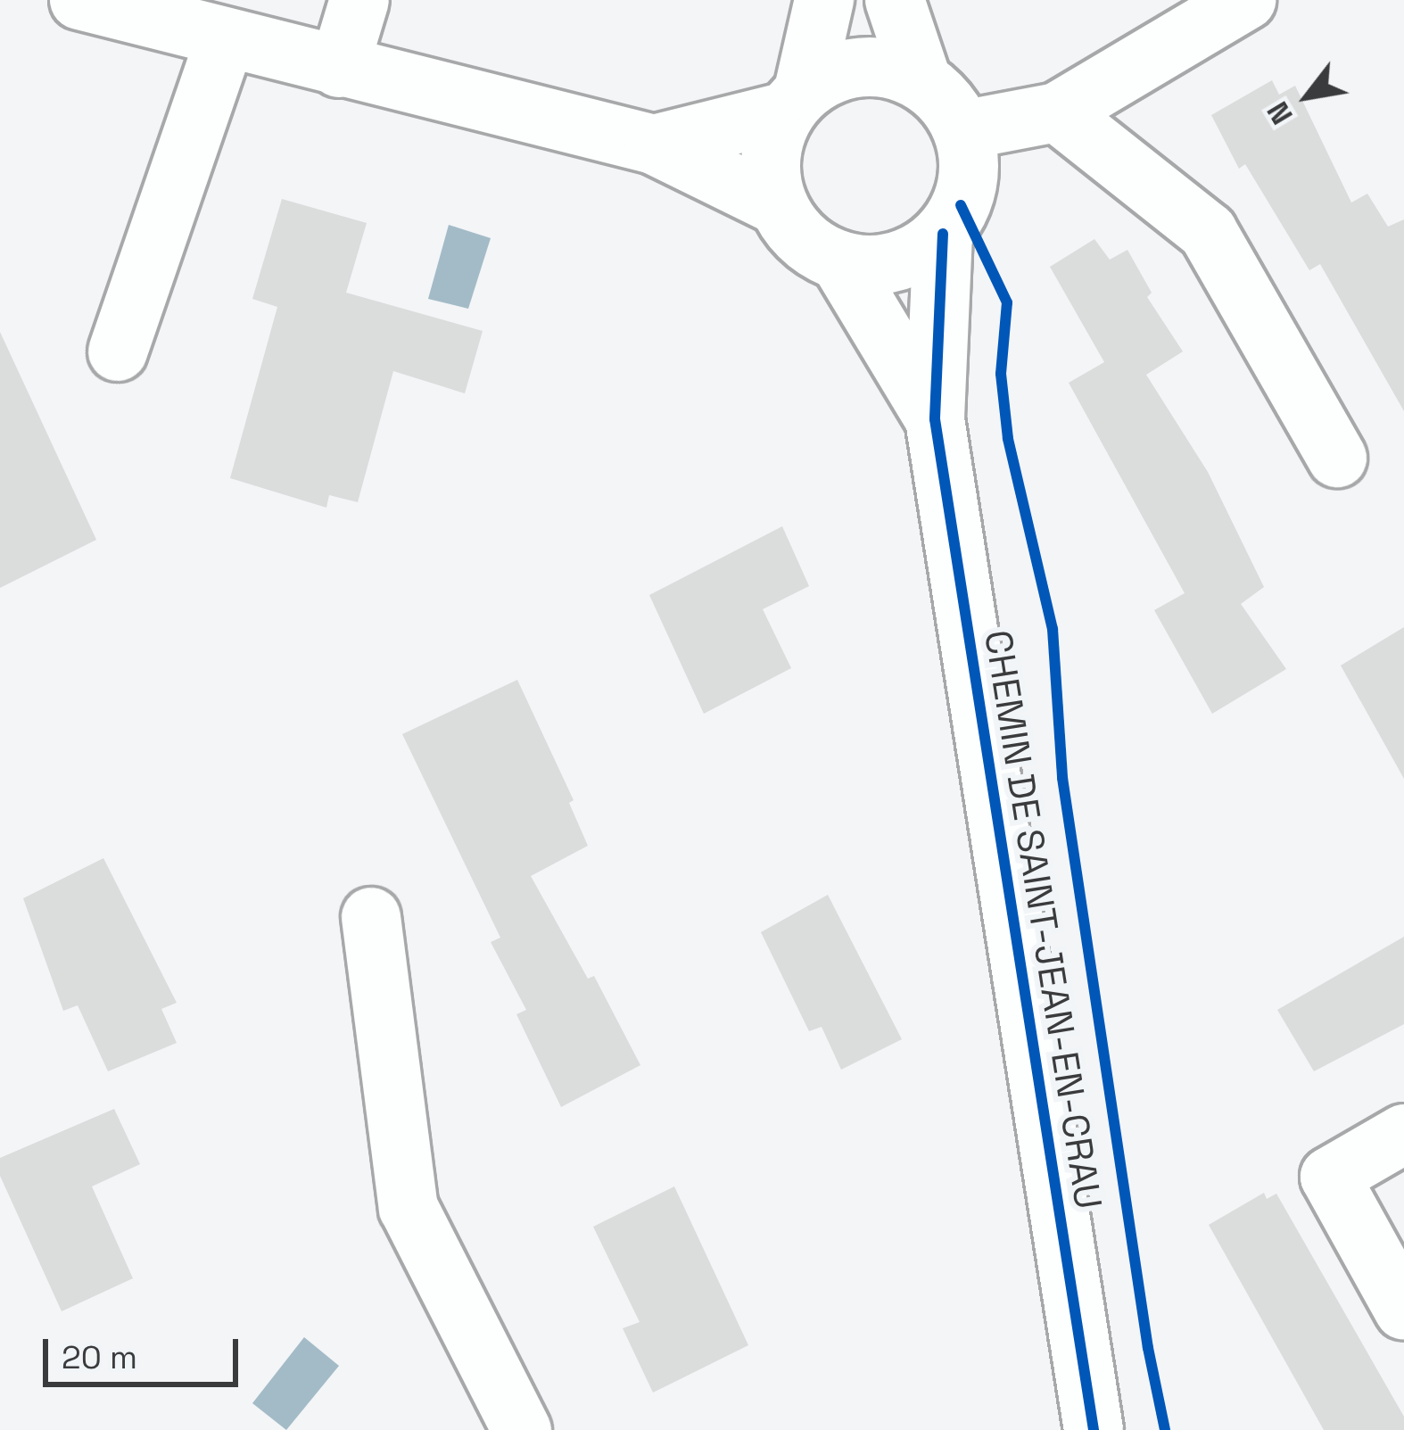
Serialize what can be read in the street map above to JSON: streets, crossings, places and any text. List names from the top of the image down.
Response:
{
  "streets": {
    "street": ["CHEMIN DE SAINT-JEAN-EN-CRAU"]
  },
  "scale_bar": "20 m",
  "north": "bottom left"
}
